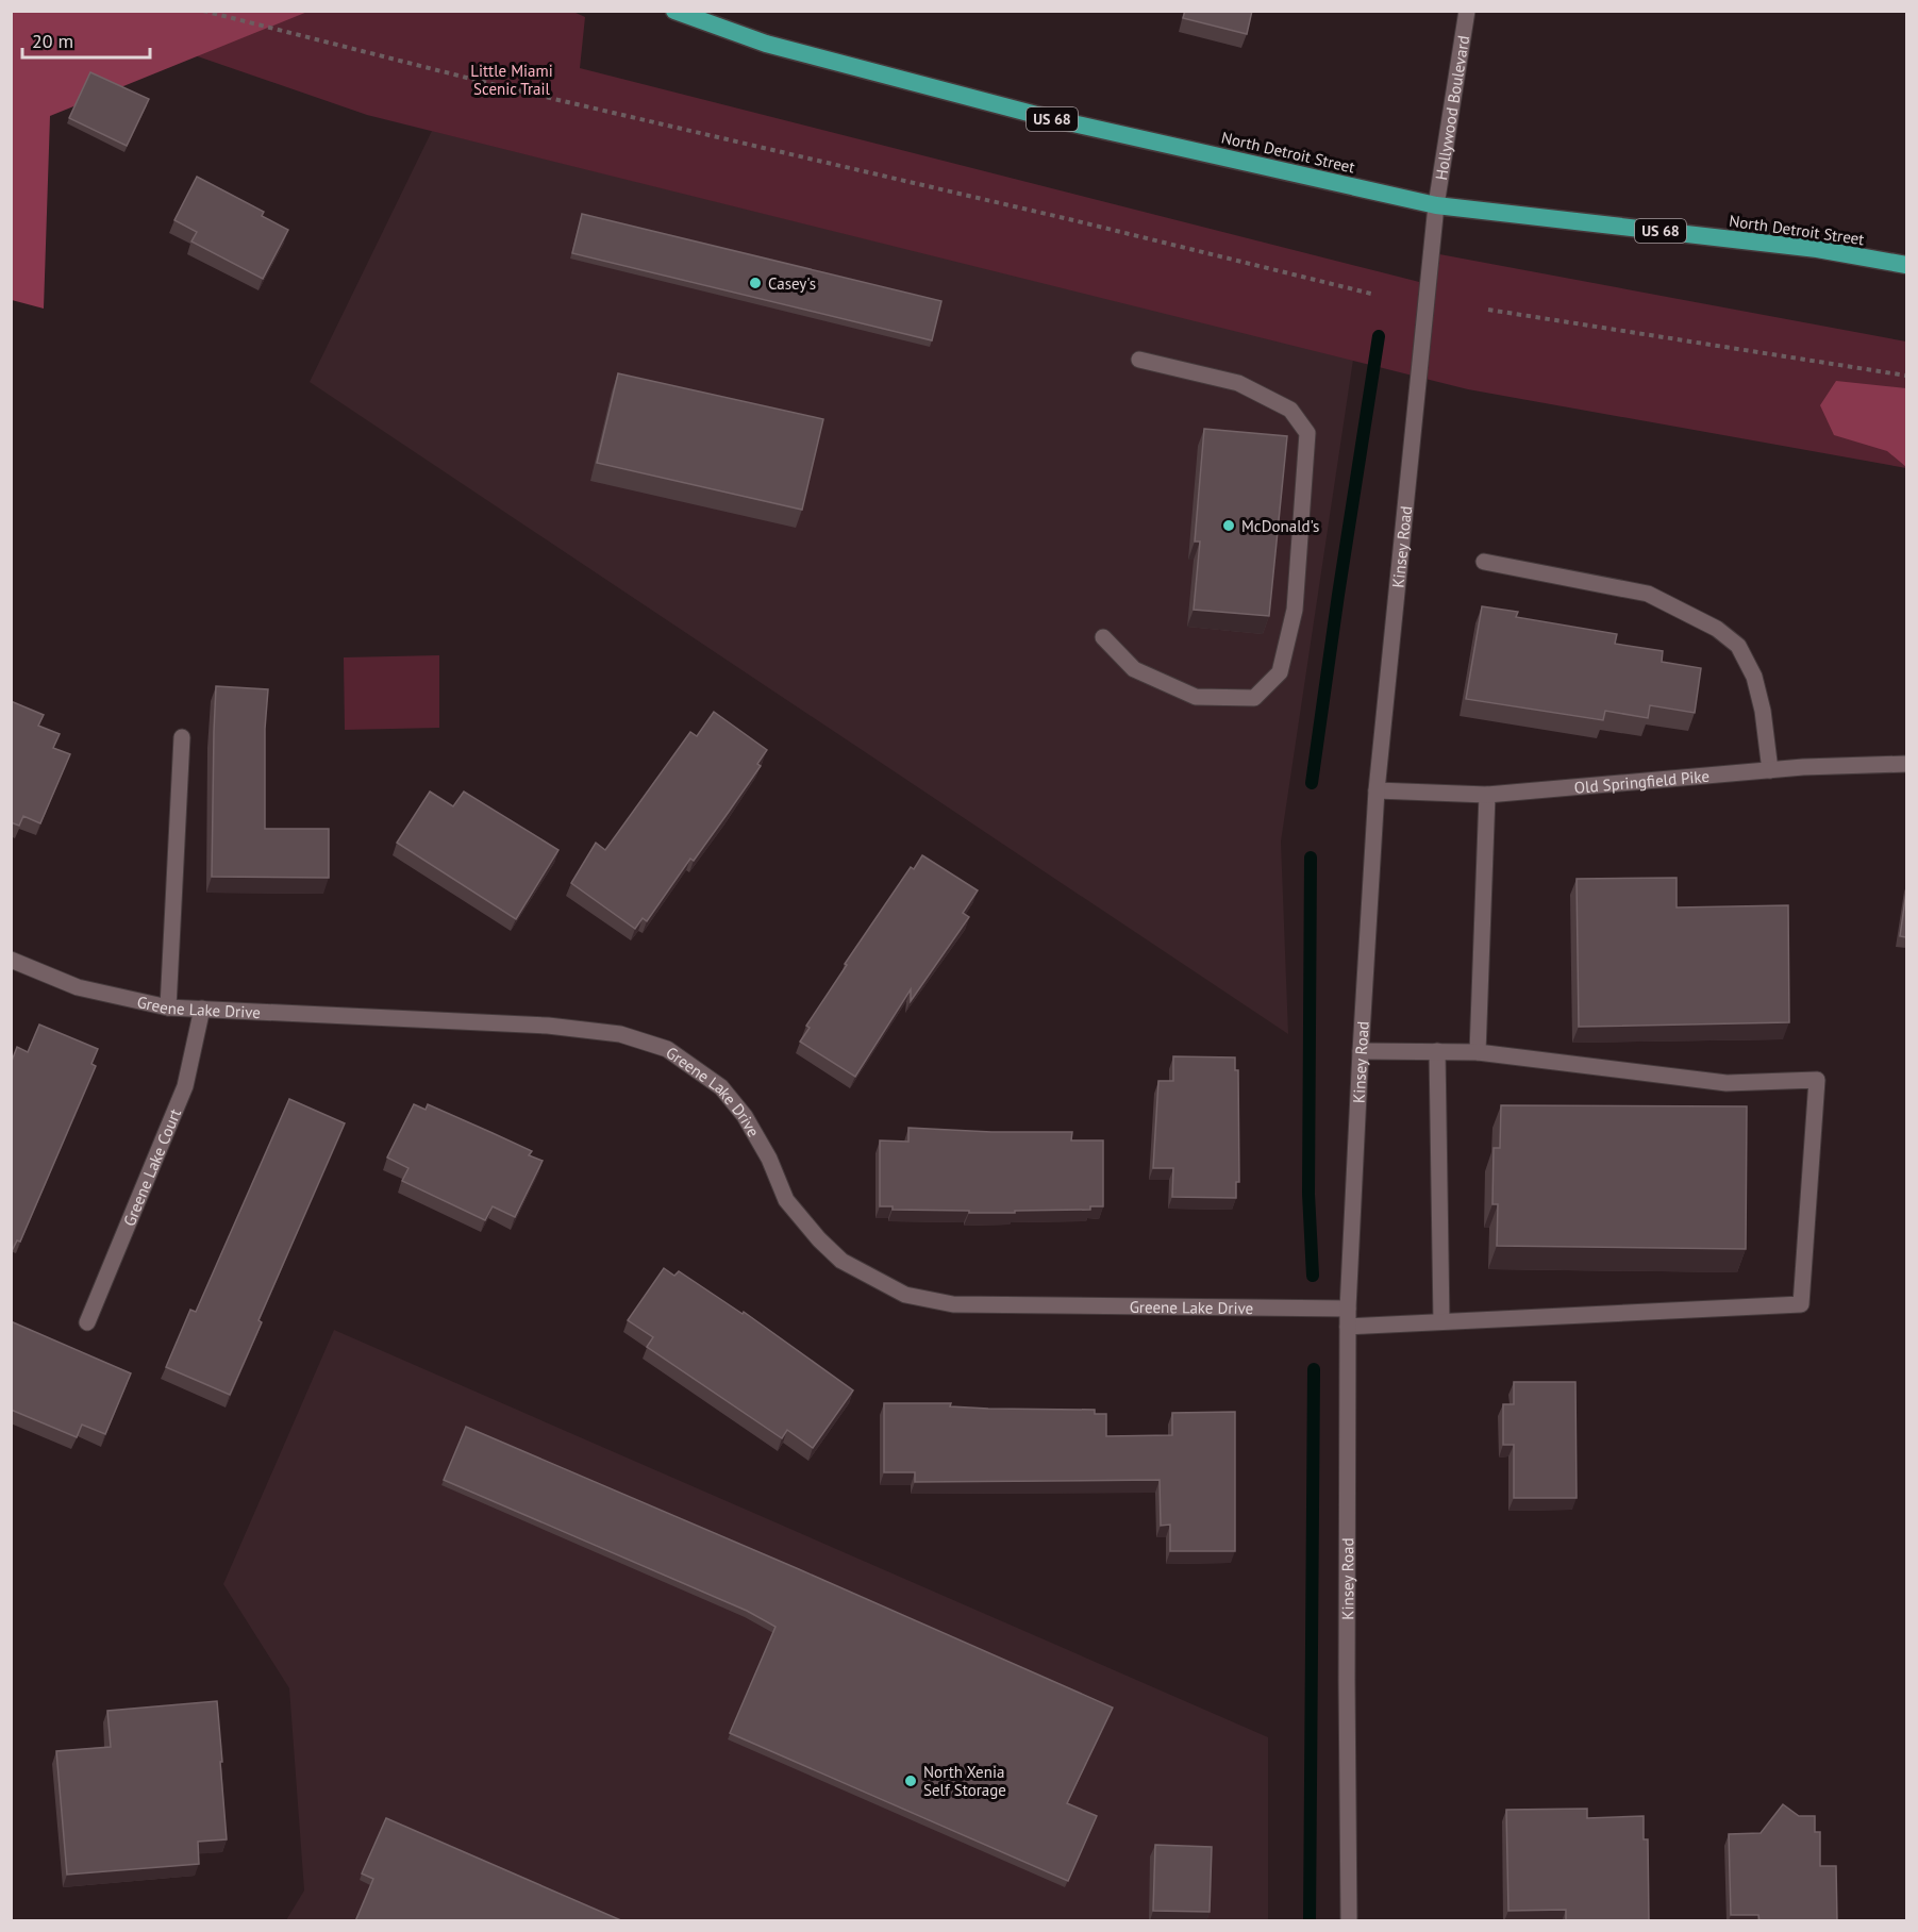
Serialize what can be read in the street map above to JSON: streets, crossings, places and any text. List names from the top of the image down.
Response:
{
  "streets": {
    "highway": ["US 68", "North Detroit Street"],
    "street": [
      "Hollywood Boulevard",
      "Kinsey Road",
      "Old Springfield Pike",
      "Greene Lake Drive",
      "Greene Lake Court"
    ]
  },
  "crossings": [
    ["Hollywood Boulevard", "North Detroit Street"],
    ["Hollywood Boulevard", "Kinsey Road"],
    ["North Detroit Street", "Kinsey Road"],
    ["Kinsey Road", "Old Springfield Pike"],
    ["Kinsey Road", "Greene Lake Drive"],
    ["Greene Lake Drive", "Greene Lake Court"]
  ],
  "parks": ["Little Miami Scenic Trail"],
  "places": ["Casey's", "McDonald's", "North Xenia Self Storage"],
  "scale_bar": "20 m"
}
